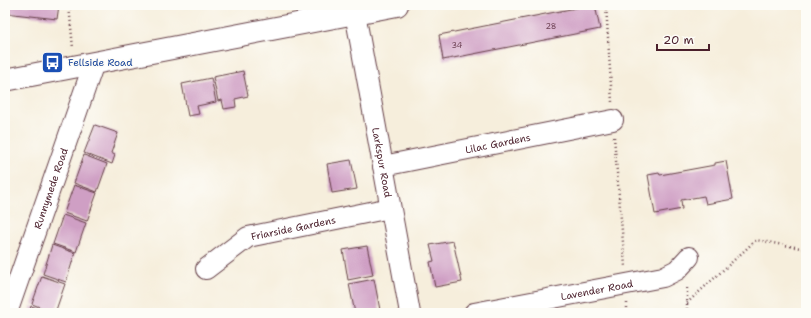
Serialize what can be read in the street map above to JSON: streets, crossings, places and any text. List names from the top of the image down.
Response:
{
  "streets": {
    "street": [
      "Lilac Gardens",
      "Larkspur Road",
      "Runnymede Road",
      "Friarside Gardens",
      "Lavender Road"
    ]
  },
  "crossings": [
    ["Lilac Gardens", "Larkspur Road"],
    ["Larkspur Road", "Friarside Gardens"]
  ],
  "places": {
    "bus stop": ["Fellside Road"]
  },
  "house_numbers": ["28", "34"],
  "scale_bar": "20 m"
}
